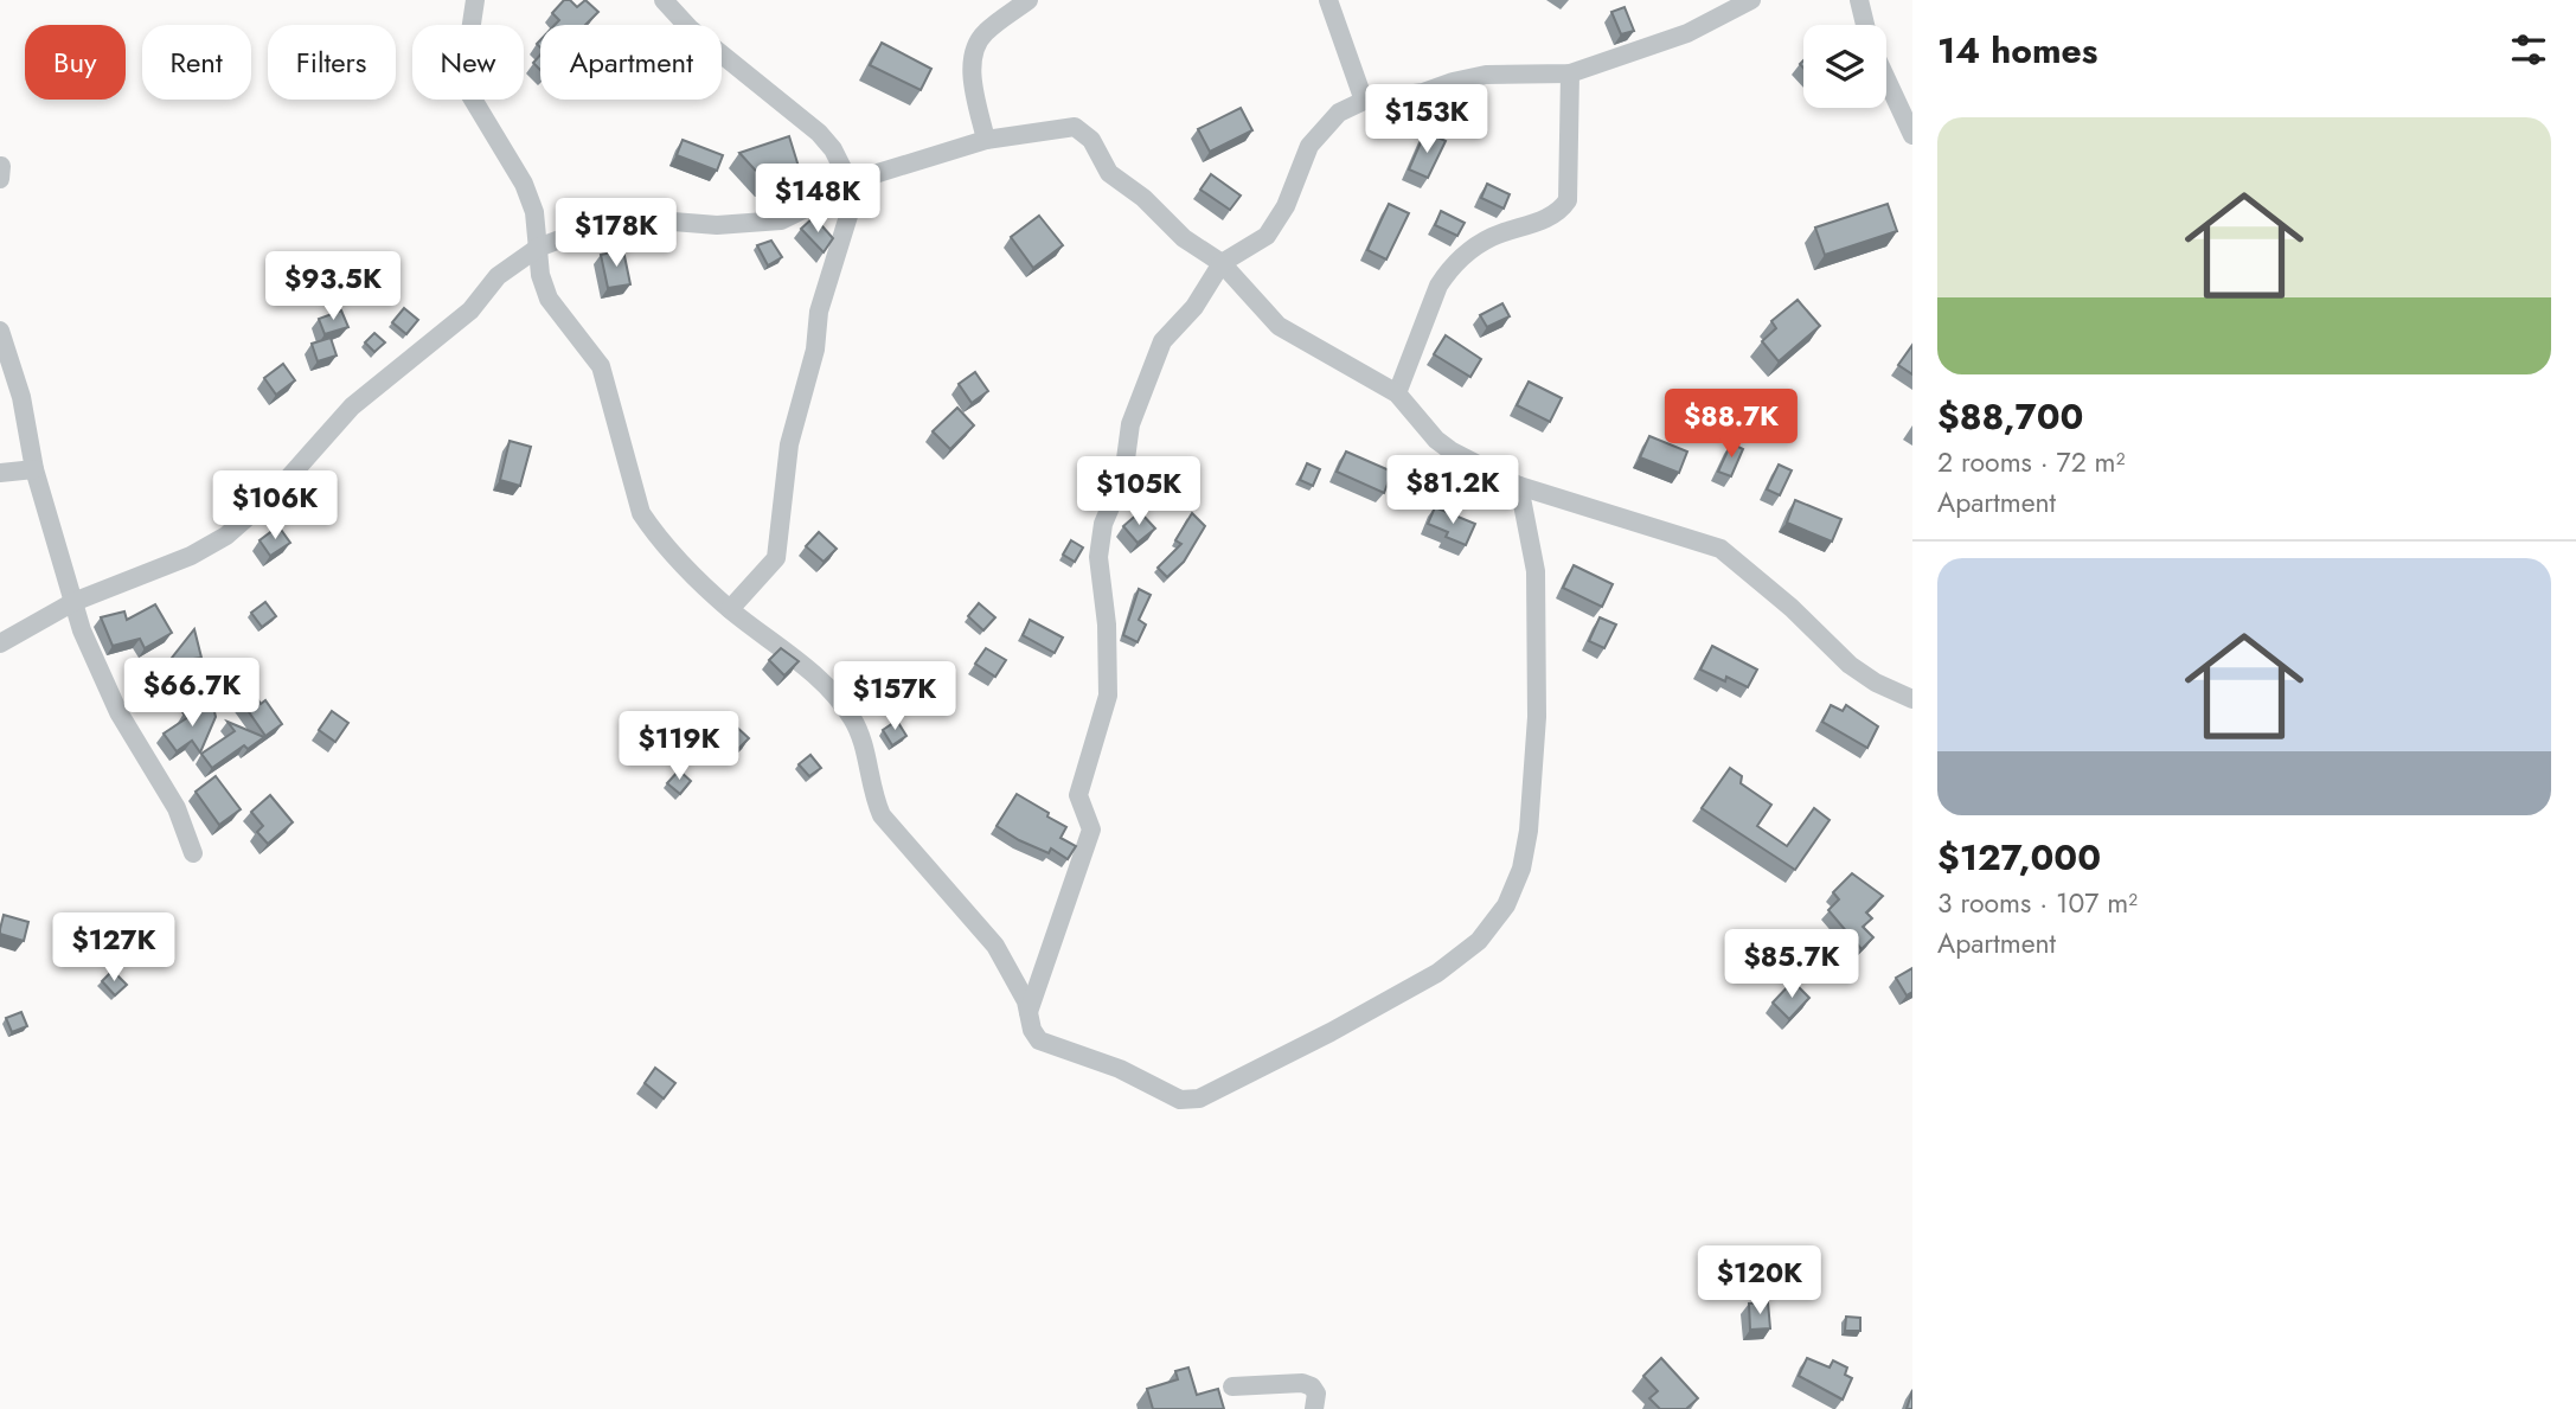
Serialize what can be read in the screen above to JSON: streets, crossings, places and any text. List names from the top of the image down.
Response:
{
  "page": {
    "heading": "14 homes",
    "chip": [
      "Buy",
      "Rent",
      "Filters",
      "New",
      "Apartment"
    ],
    "price": [
      "$153K",
      "$148K",
      "$178K",
      "$93.5K",
      "$88.7K",
      "$81.2K",
      "$105K",
      "$106K",
      "$66.7K",
      "$157K",
      "$119K",
      "$127K",
      "$85.7K",
      "$120K"
    ],
    "list": [
      {
        "name": "$88,700",
        "note": "2 rooms · 72 m² · Apartment"
      },
      {
        "name": "$127,000",
        "note": "3 rooms · 107 m² · Apartment"
      }
    ]
  }
}
